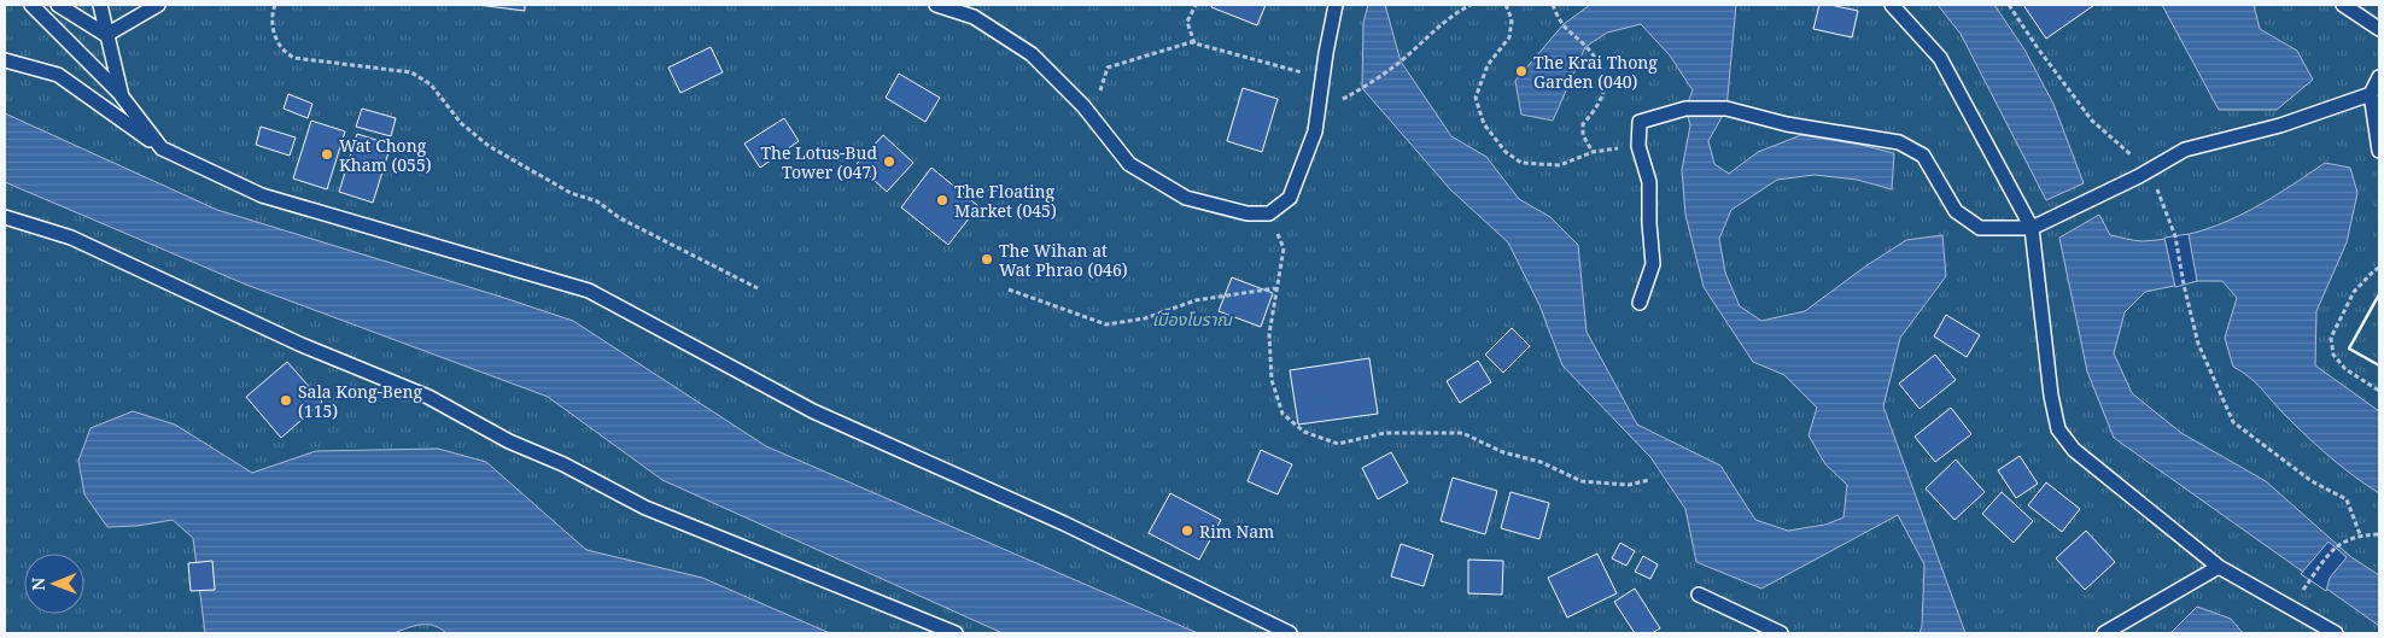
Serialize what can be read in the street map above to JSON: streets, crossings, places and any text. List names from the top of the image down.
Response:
{
  "parks": ["เมืองโบราณ"],
  "places": [
    "The Krai Thong Garden (040)",
    "Wat Chong Kham (055)",
    "The Lotus-Bud Tower (047)",
    "The Floating Market (045)",
    "The Wihan at Wat Phrao (046)",
    "Sala Kong-Beng (115)",
    "Rim Nam"
  ],
  "north": "left"
}
